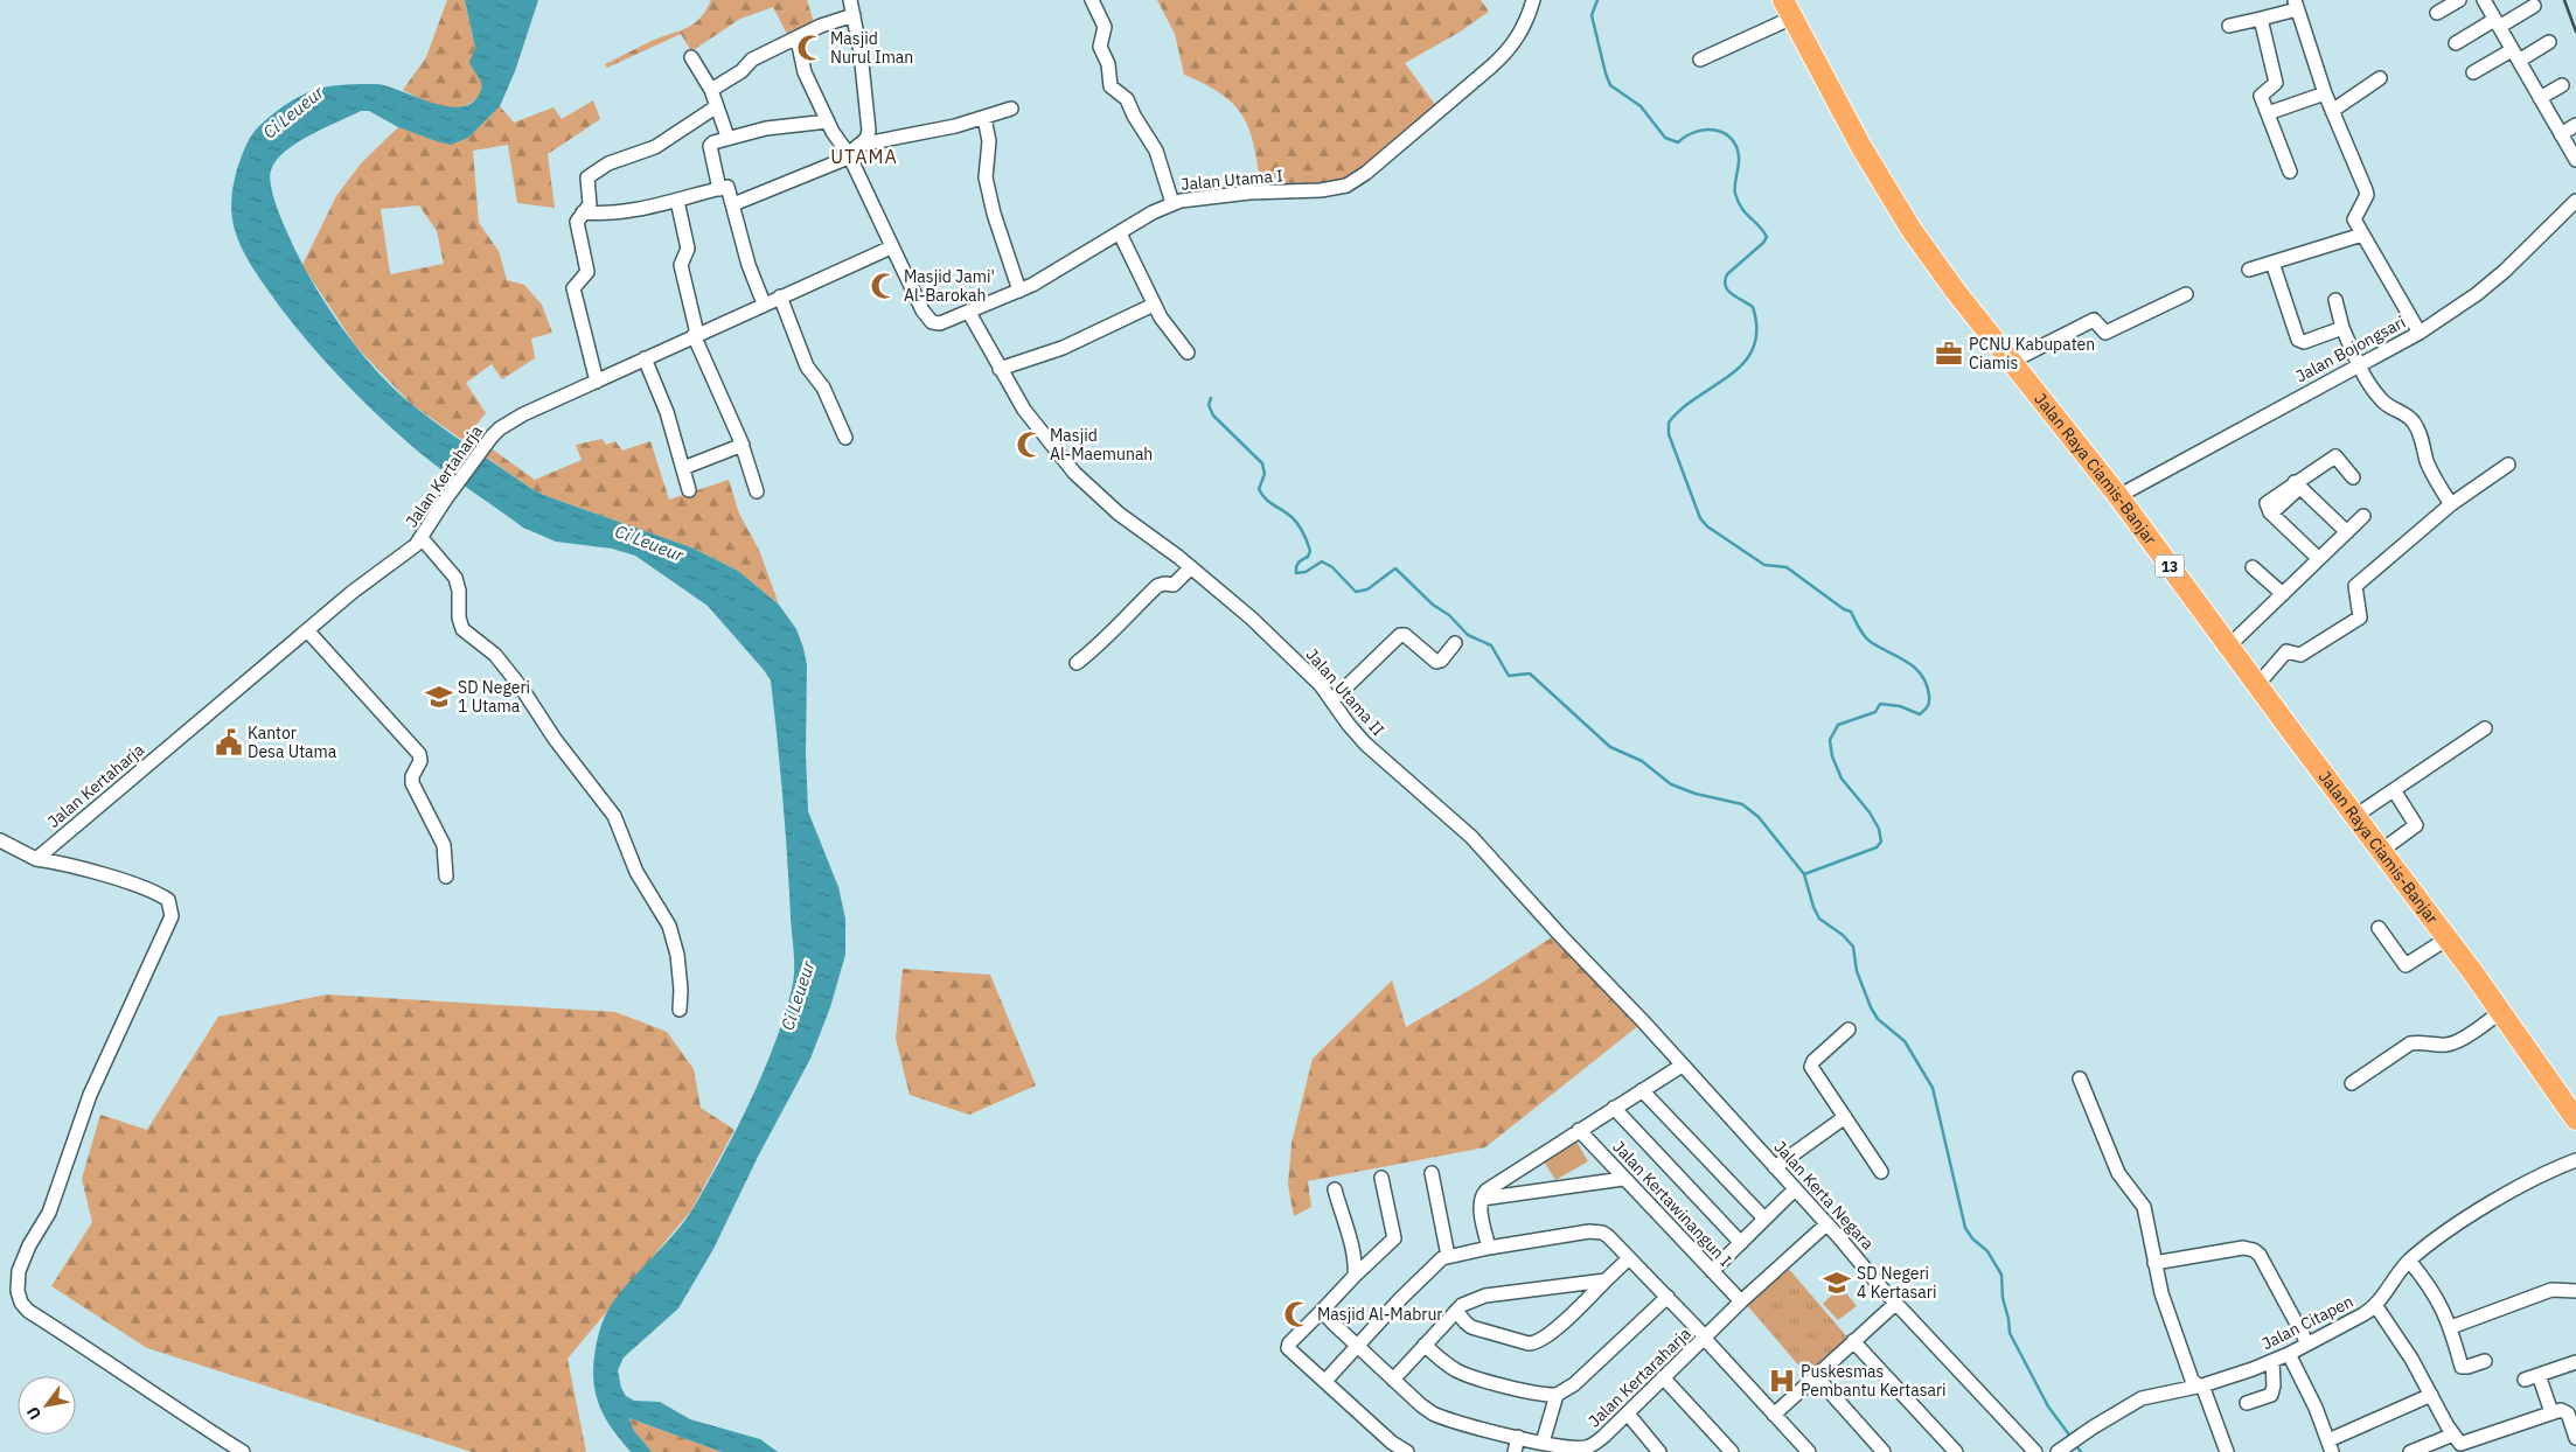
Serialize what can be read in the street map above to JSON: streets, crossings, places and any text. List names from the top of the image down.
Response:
{
  "streets": {
    "highway": ["Jalan Raya Ciamis-Banjar", "13"],
    "street": [
      "Jalan Utama I",
      "Jalan Bojongsari",
      "Jalan Kertaharja",
      "Jalan Utama II",
      "Jalan Kerta Negara",
      "Jalan Kertawinangun I",
      "Jalan Citapen",
      "Jalan Kertaraharja"
    ]
  },
  "crossings": [
    ["Jalan Utama I", "Jalan Kertaharja"],
    ["Jalan Utama I", "Jalan Utama II"],
    ["Jalan Bojongsari", "Jalan Raya Ciamis-Banjar"],
    ["Jalan Utama II", "Jalan Kerta Negara"],
    ["Jalan Kerta Negara", "Jalan Kertaraharja"],
    ["Jalan Kertawinangun I", "Jalan Kertaraharja"]
  ],
  "districts": ["UTAMA"],
  "water": ["Ci Leueur"],
  "places": {
    "mosque": [
      "Masjid Nurul Iman",
      "Masjid Jami' Al-Barokah",
      "Masjid Al-Maemunah",
      "Masjid Al-Mabrur"
    ],
    "office": ["PCNU Kabupaten Ciamis"],
    "school or university": ["SD Negeri 1 Utama", "SD Negeri 4 Kertasari"],
    "public building": ["Kantor Desa Utama"],
    "hospital": ["Puskesmas Pembantu Kertasari"]
  },
  "north": "bottom left"
}
